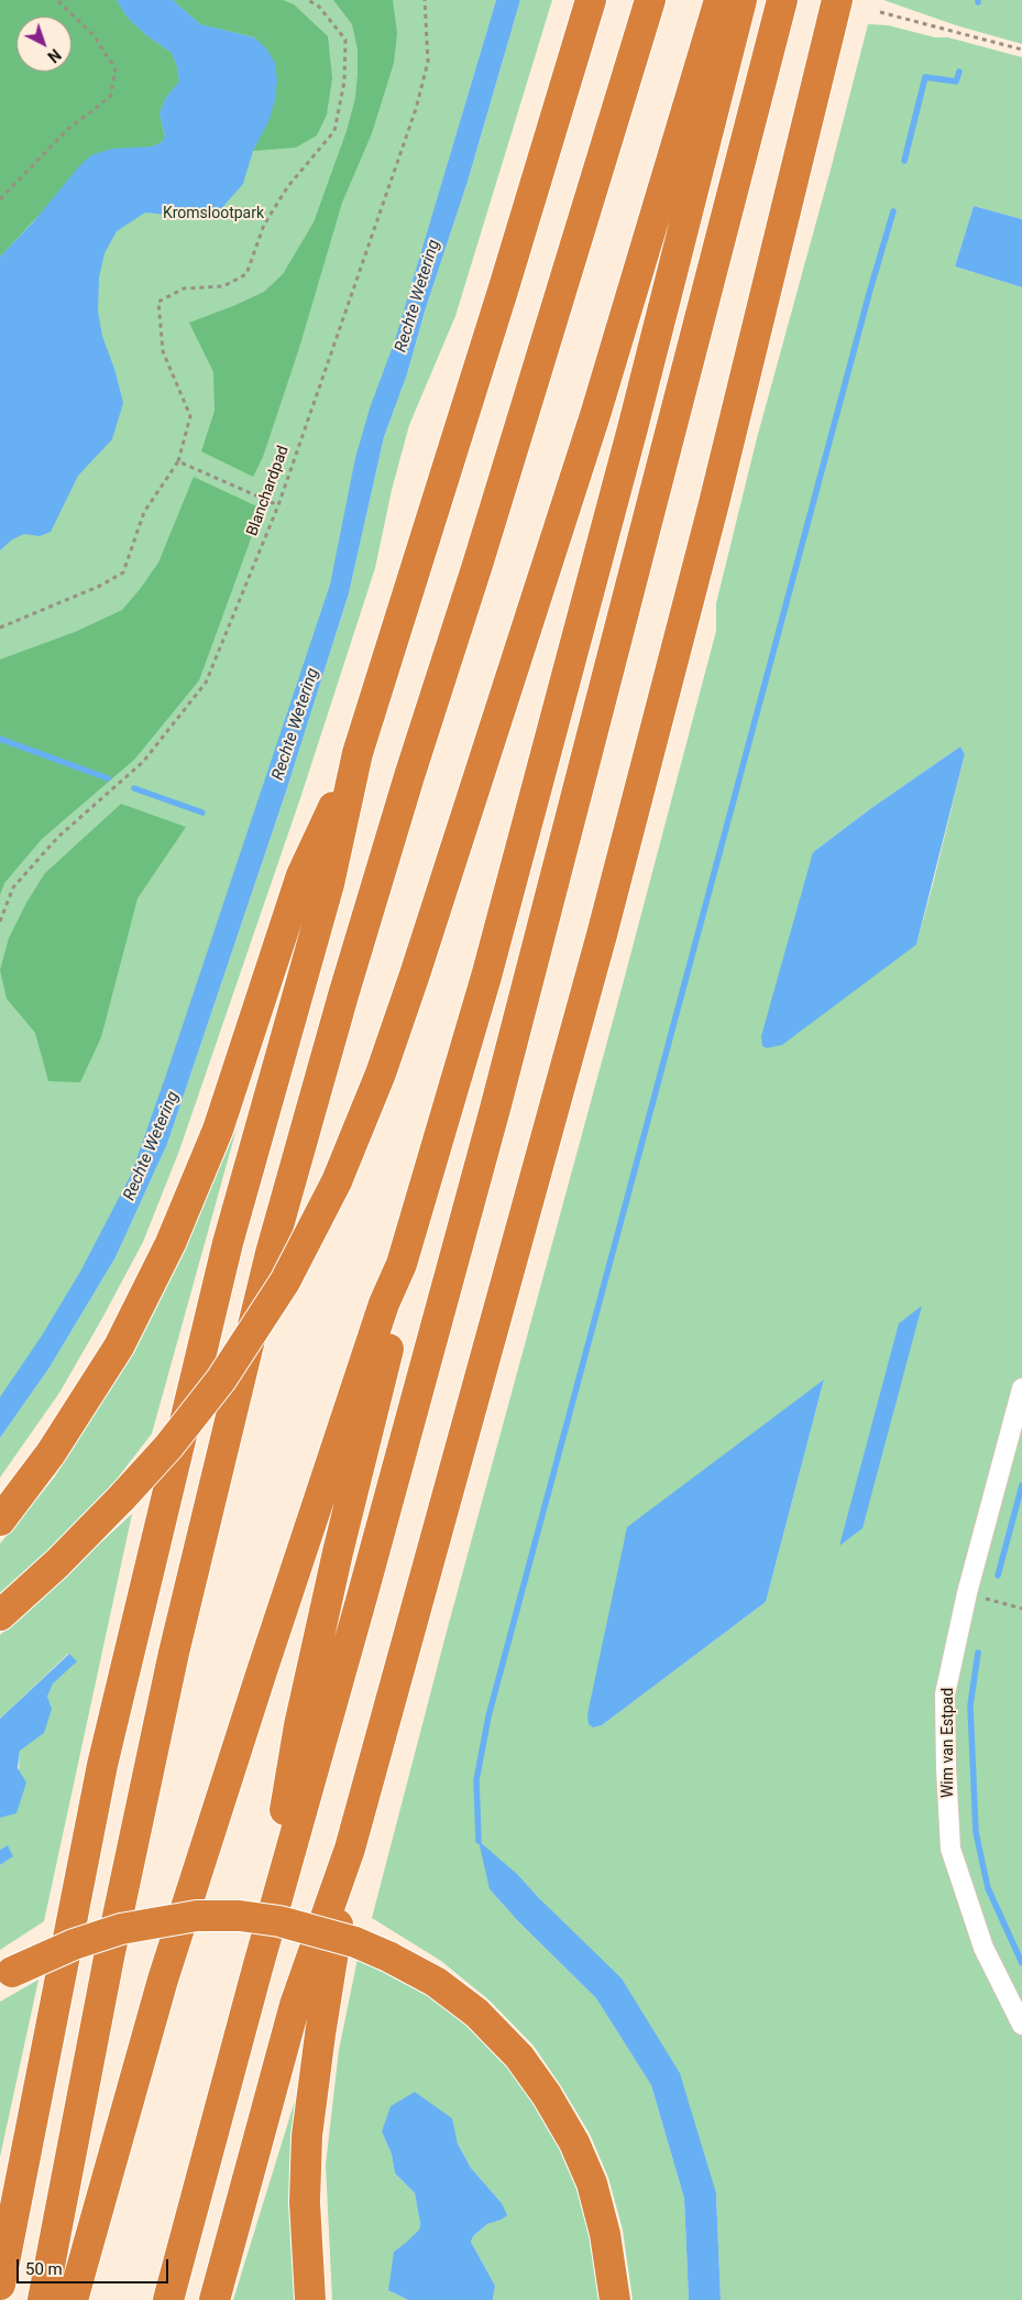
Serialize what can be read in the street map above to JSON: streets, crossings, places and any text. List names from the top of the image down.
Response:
{
  "streets": {
    "street": ["Wim van Estpad"],
    "path": ["Blanchardpad"]
  },
  "water": ["Rechte Wetering"],
  "parks": ["Kromslootpark"],
  "scale_bar": "50 m",
  "north": "bottom right"
}
